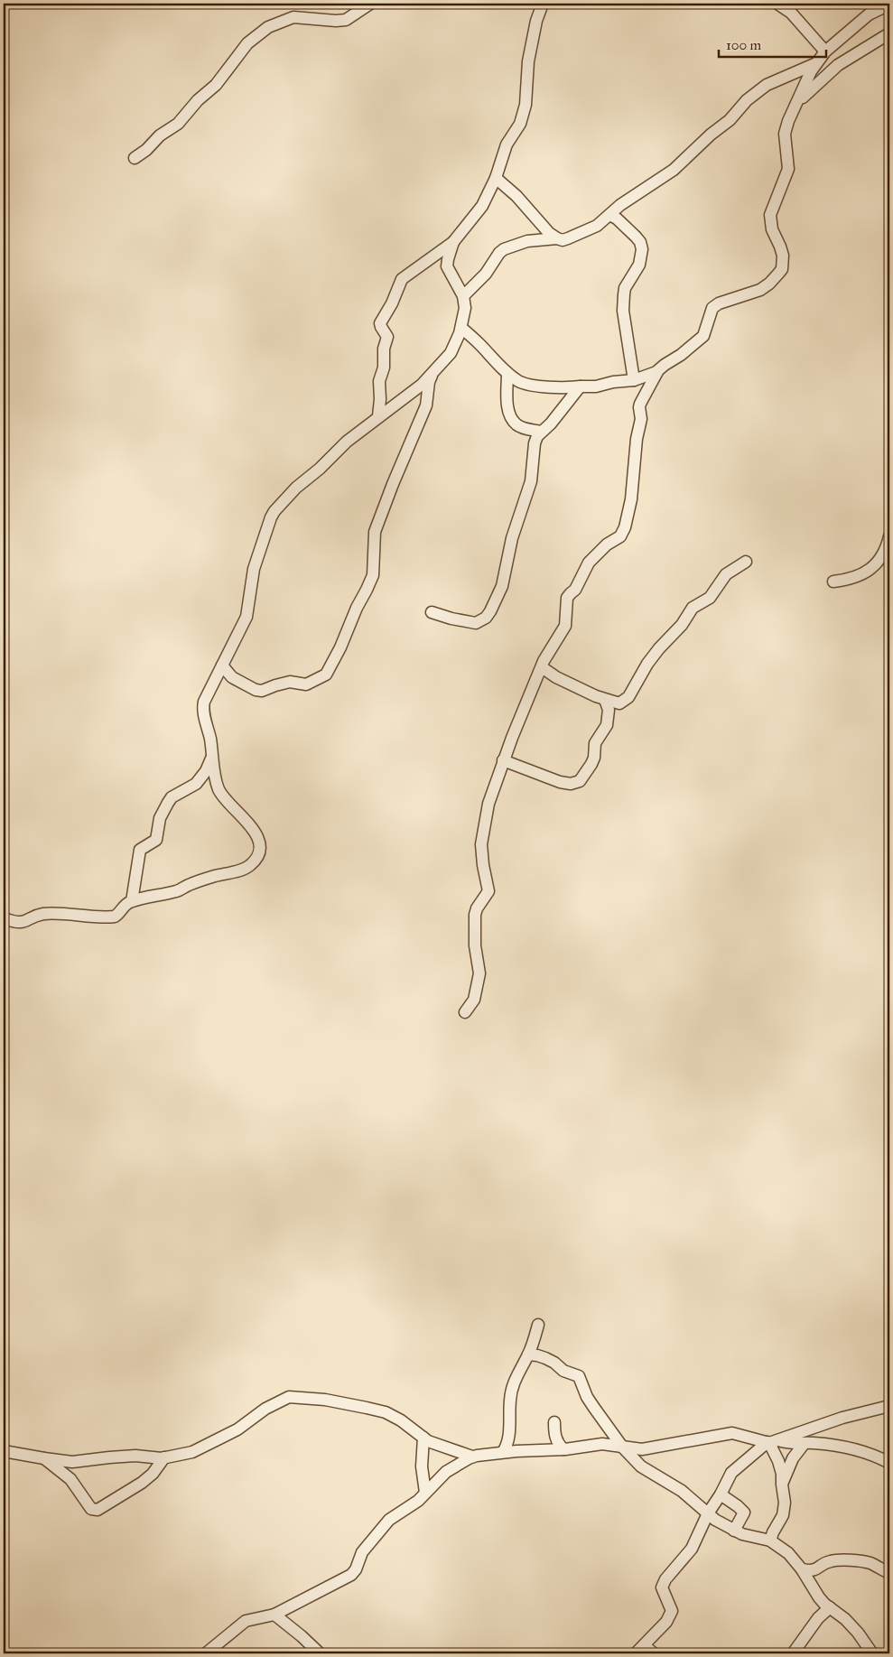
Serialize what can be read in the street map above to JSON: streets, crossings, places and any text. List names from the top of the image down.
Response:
{
  "scale_bar": "100 m"
}
